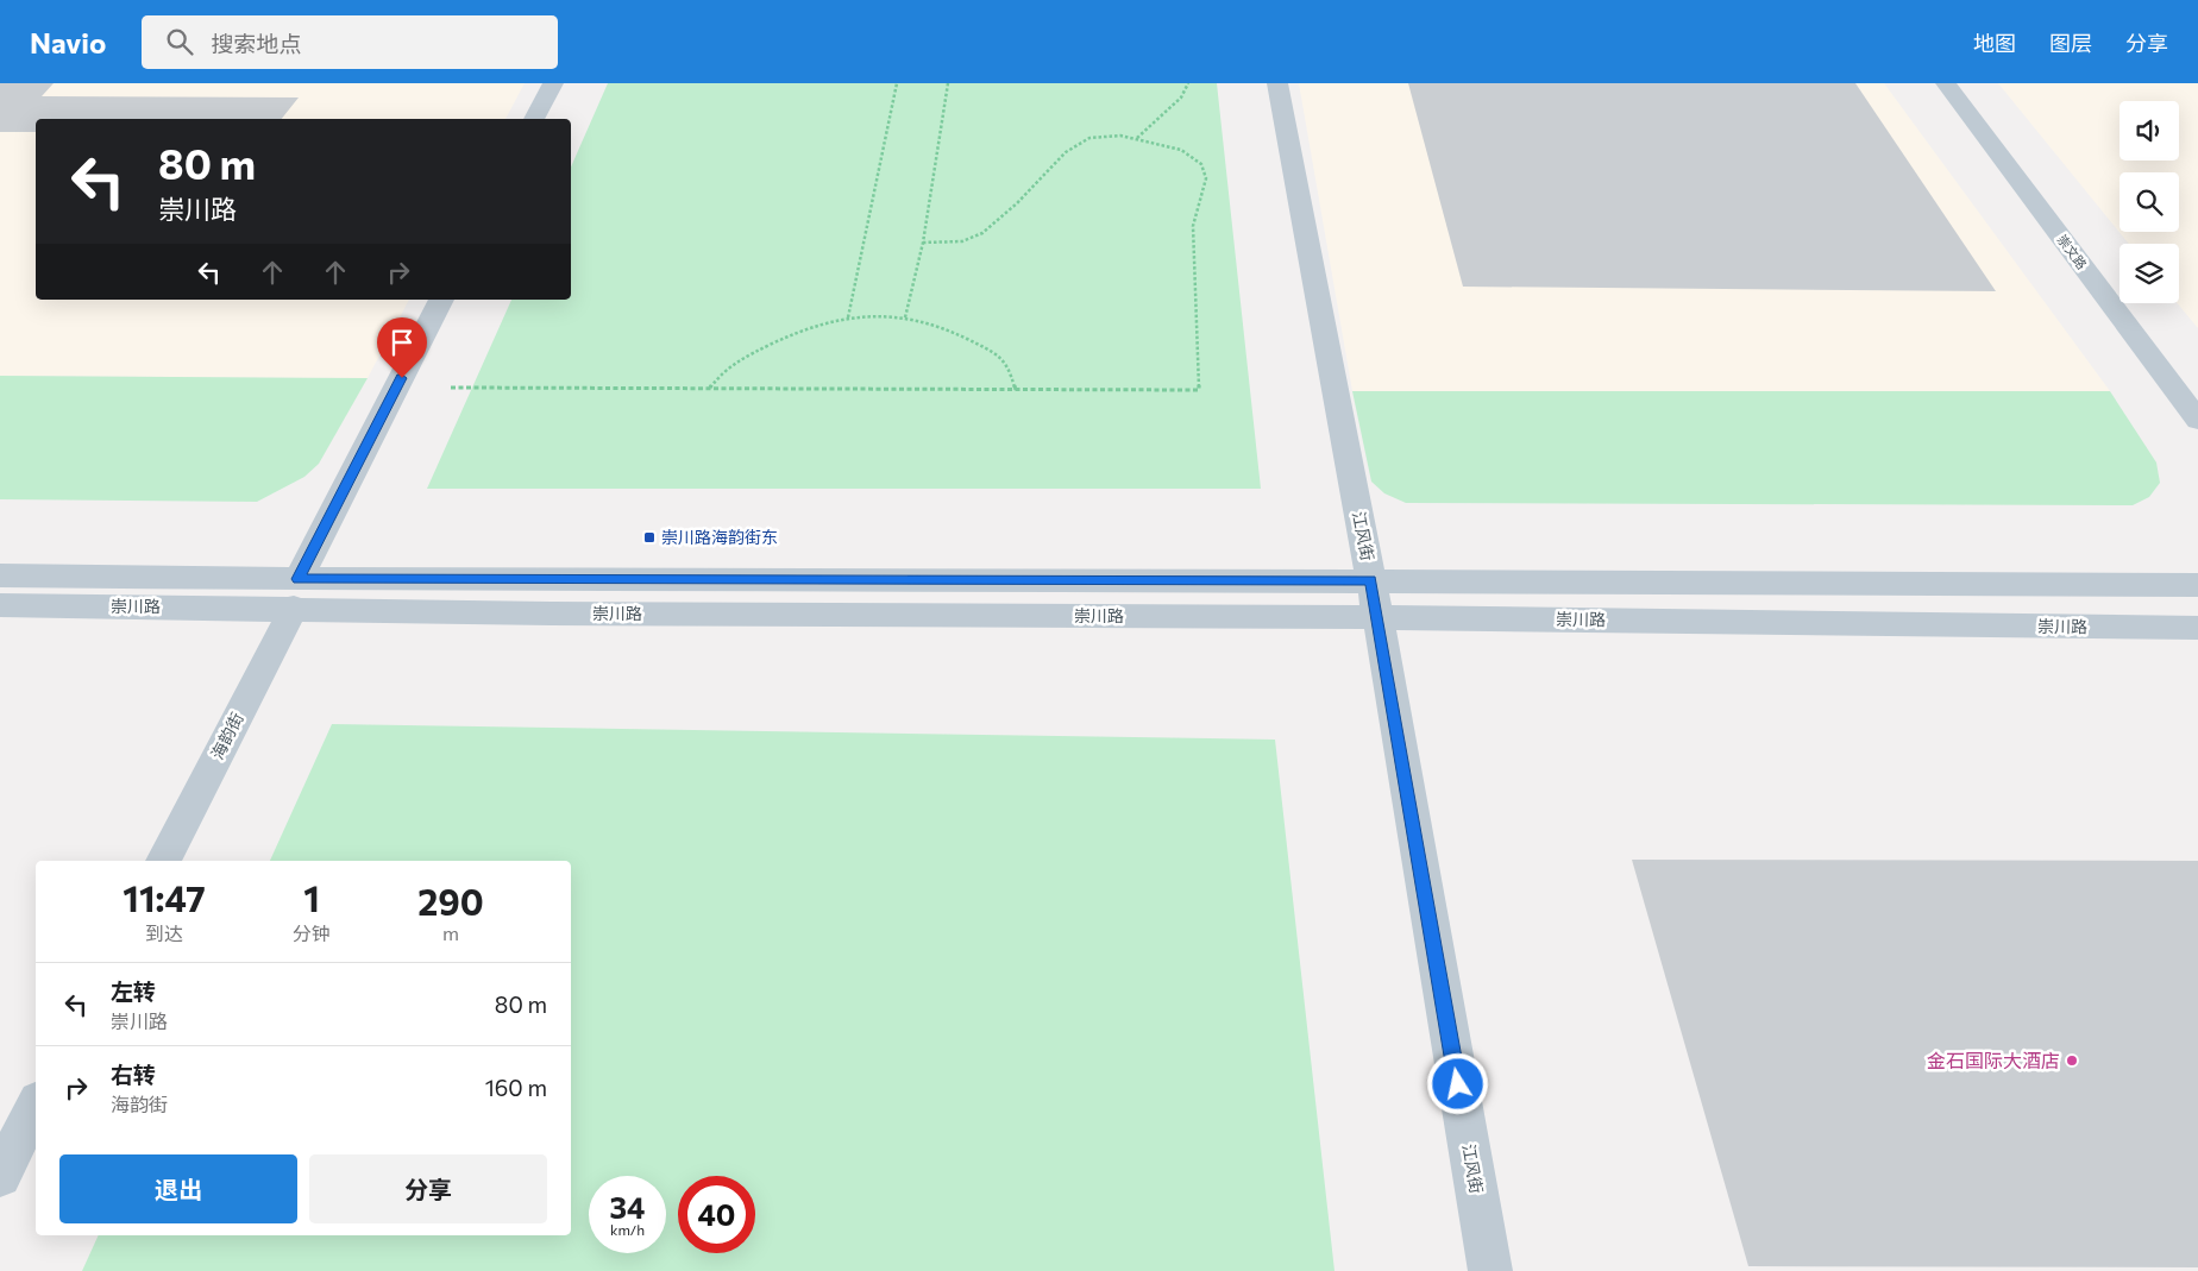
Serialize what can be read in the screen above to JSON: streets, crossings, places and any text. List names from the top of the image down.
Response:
{
  "streets": {
    "main road": [
      "崇文路",
      "江风街",
      "崇川路",
      "海韵街"
    ]
  },
  "crossings": [
    ["江风街", "崇川路"],
    ["崇川路", "海韵街"]
  ],
  "places": {
    "transit": ["崇川路海韵街东"],
    "other": ["金石国际大酒店"]
  },
  "page": {
    "header": "Navio",
    "search": "搜索地点",
    "nav": ["地图", "图层", "分享"],
    "turn": ["80 m", "崇川路"],
    "eta": [
      "11:47",
      "到达",
      "1",
      "分钟",
      "290",
      "m"
    ],
    "list": [
      {
        "name": "左转",
        "note": "崇川路",
        "value": "80 m"
      },
      {
        "name": "右转",
        "note": "海韵街",
        "value": "160 m"
      }
    ],
    "buttons": ["退出", "分享"],
    "speed": "34 km/h",
    "limit": "40"
  }
}
